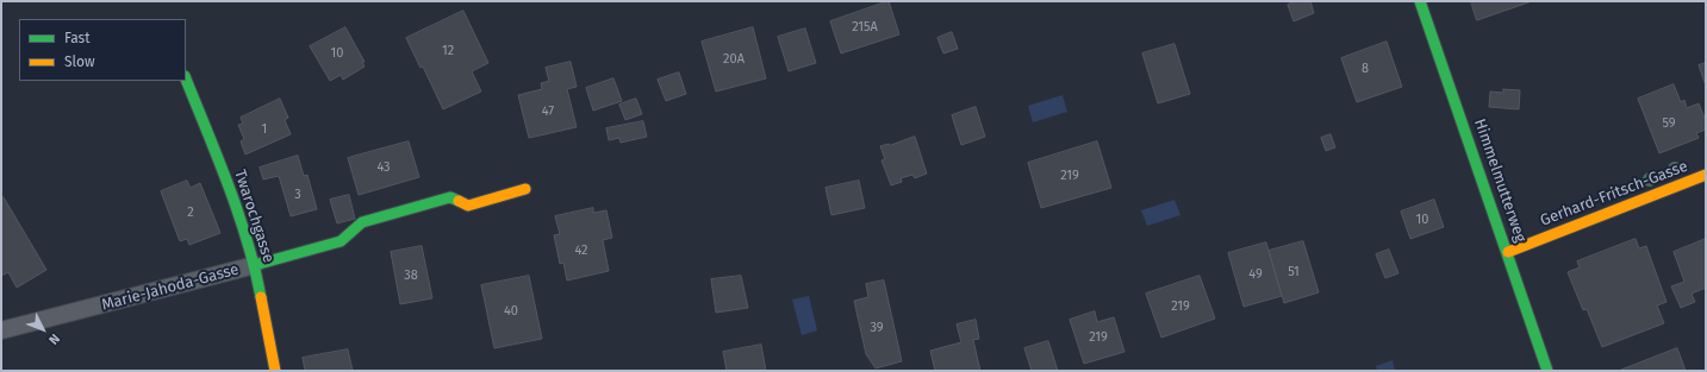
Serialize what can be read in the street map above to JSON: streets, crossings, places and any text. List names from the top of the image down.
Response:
{
  "streets": {
    "street": [
      "Himmelmutterweg",
      "Gerhard-Fritsch-Gasse",
      "Twarochgasse",
      "Marie-Jahoda-Gasse"
    ]
  },
  "crossings": [
    ["Himmelmutterweg", "Gerhard-Fritsch-Gasse"],
    ["Twarochgasse", "Marie-Jahoda-Gasse"]
  ],
  "house_numbers": [
    "215A",
    "12",
    "10",
    "20A",
    "8",
    "47",
    "59",
    "1",
    "43",
    "219",
    "3",
    "2",
    "10",
    "42",
    "51",
    "49",
    "38",
    "219",
    "40",
    "39",
    "219"
  ],
  "legend": ["Fast", "Slow"],
  "north": "bottom right"
}
